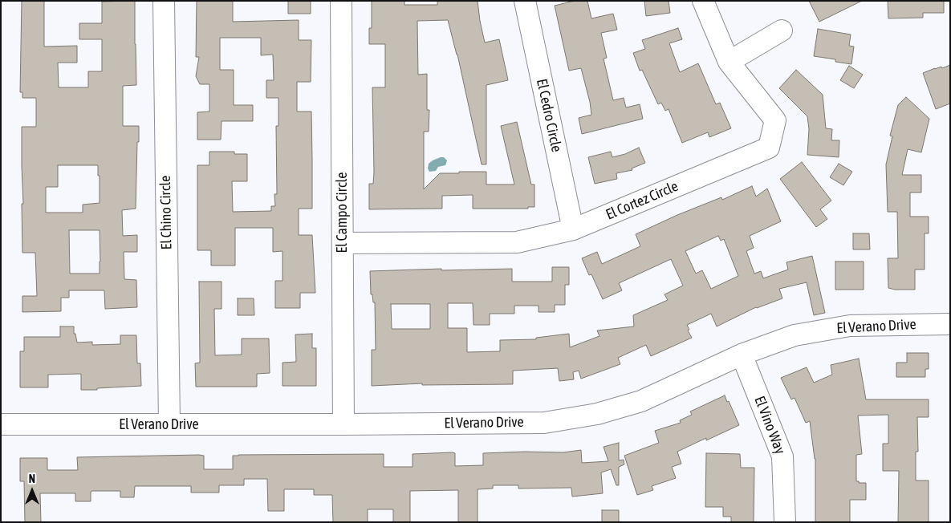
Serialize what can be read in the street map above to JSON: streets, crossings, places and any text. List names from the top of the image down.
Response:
{
  "streets": {
    "street": [
      "El Cedro Circle",
      "El Cortez Circle",
      "El Chino Circle",
      "El Campo Circle",
      "El Verano Drive",
      "El Vino Way"
    ]
  },
  "crossings": [
    ["El Cedro Circle", "El Cortez Circle"],
    ["El Cortez Circle", "El Campo Circle"],
    ["El Chino Circle", "El Verano Drive"],
    ["El Campo Circle", "El Verano Drive"],
    ["El Verano Drive", "El Vino Way"]
  ],
  "north": "top"
}
